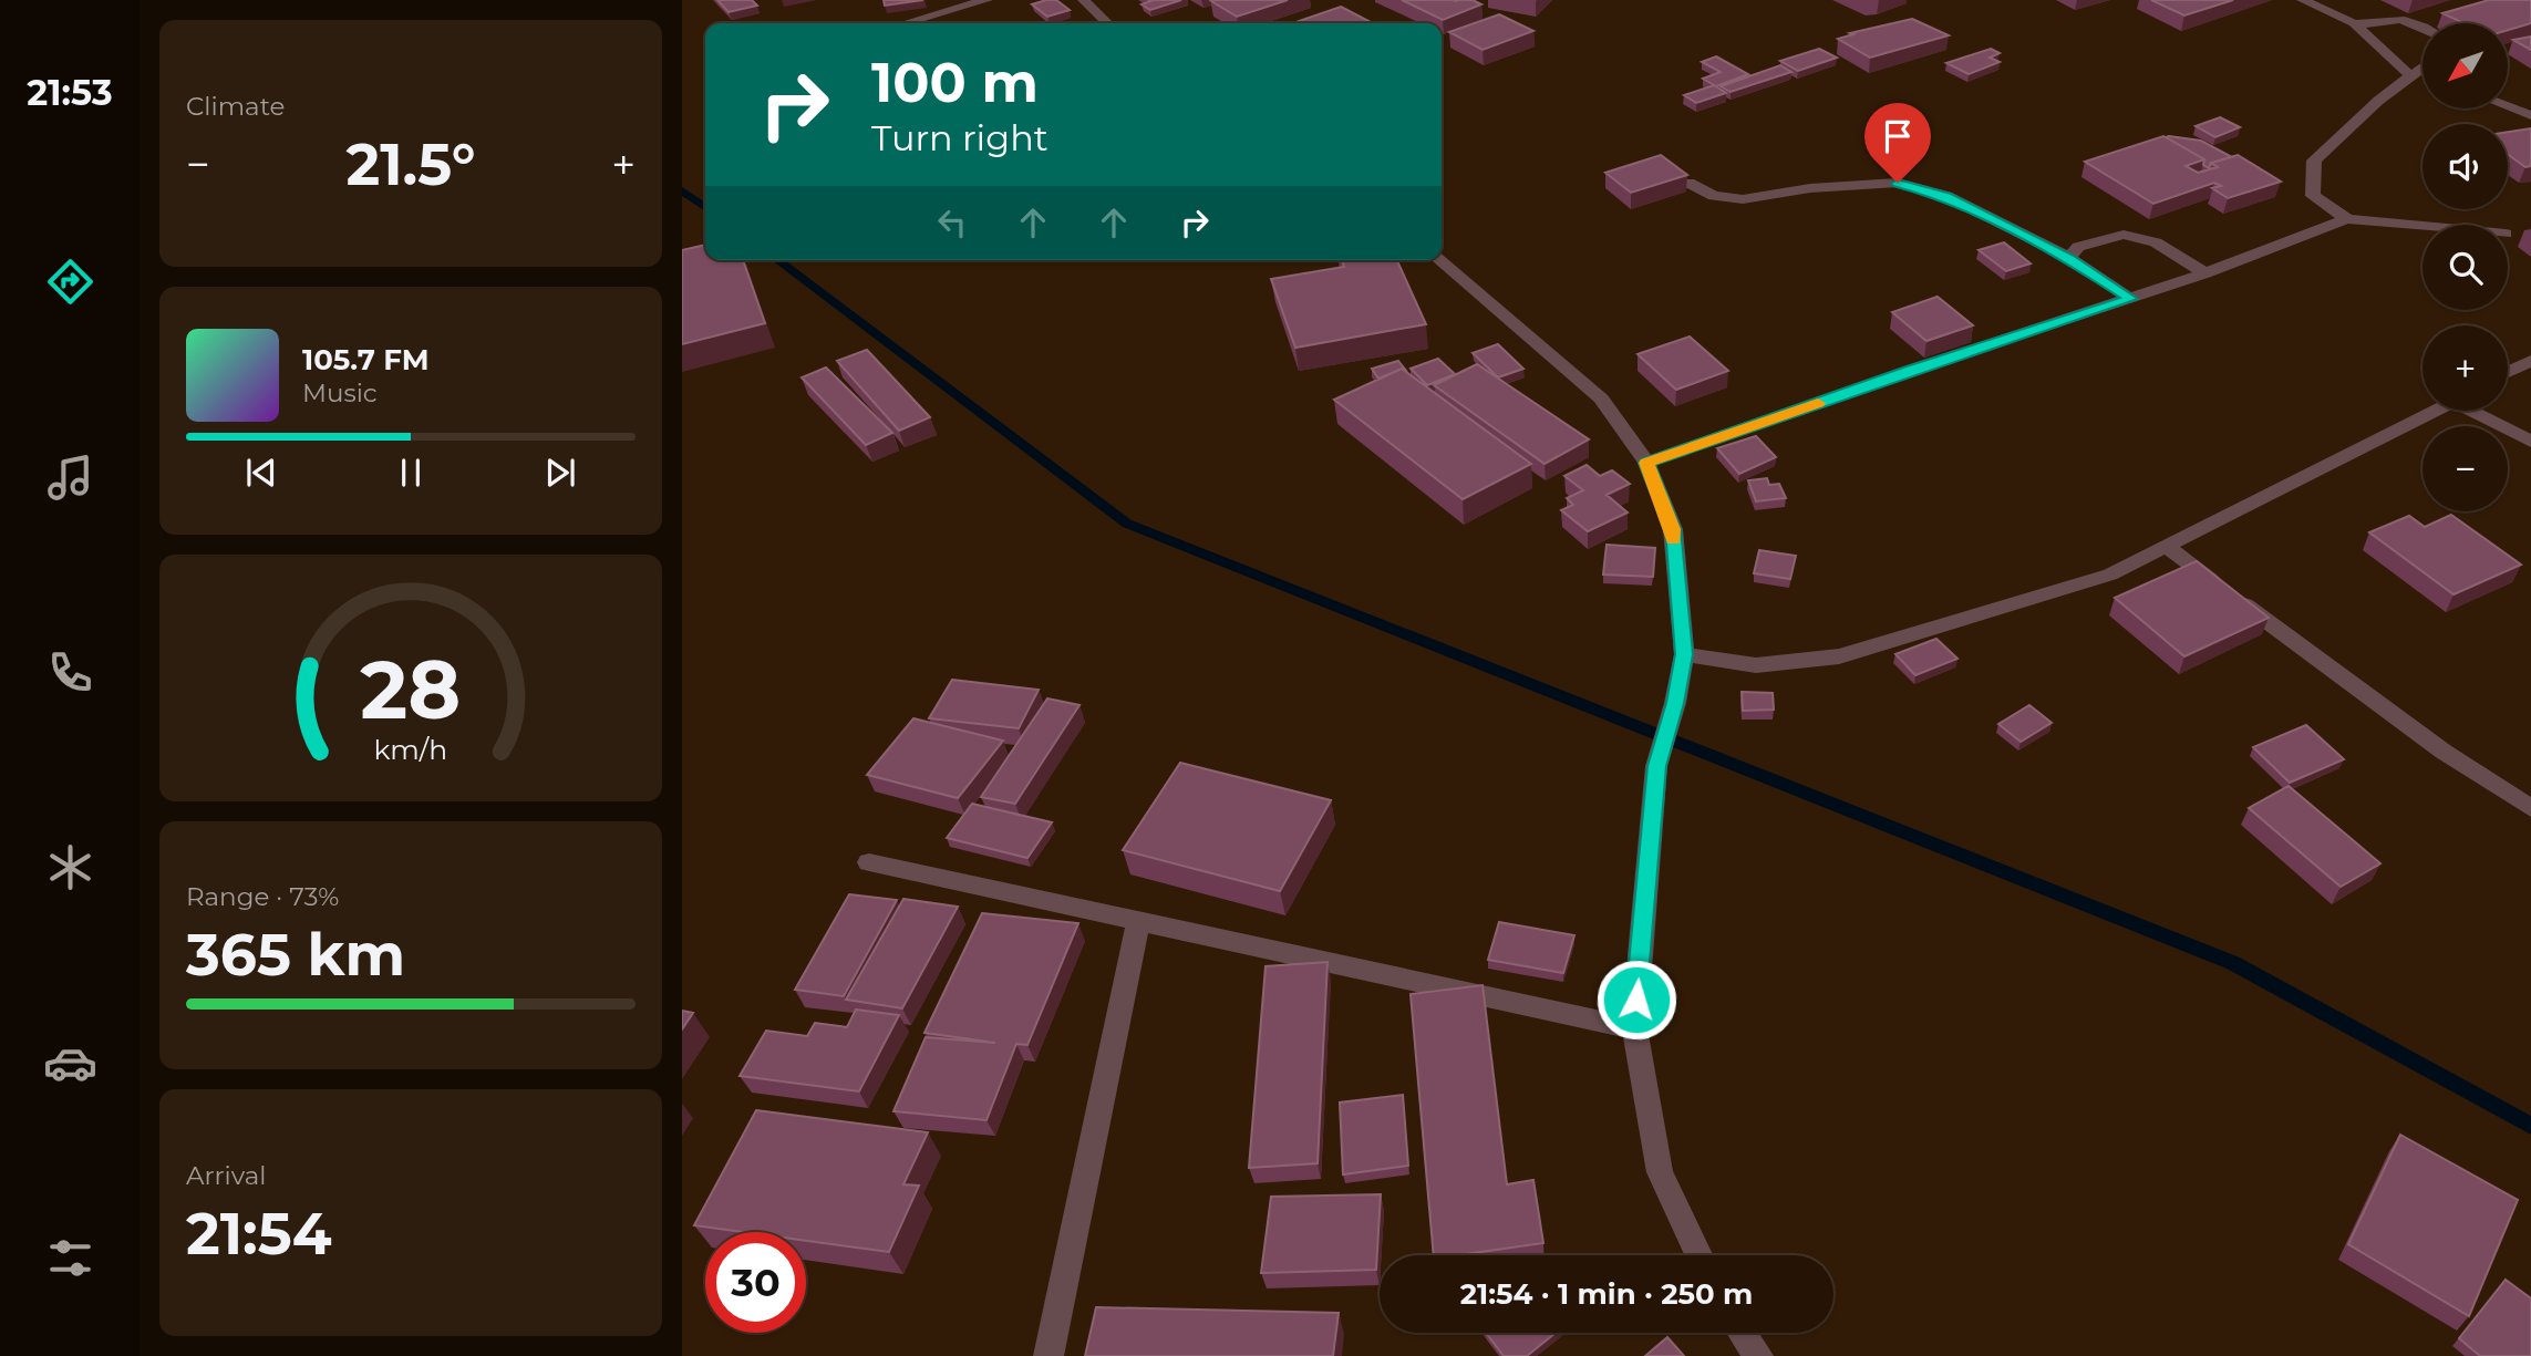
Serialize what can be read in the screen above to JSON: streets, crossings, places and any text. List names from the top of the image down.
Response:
{
  "north": "bottom left",
  "page": {
    "tabs": "21:53",
    "tile": [
      "Climate",
      ["Range · 73%", "365 km"],
      ["Arrival", "21:54"]
    ],
    "map_buttons": ["+", "−"],
    "turn": ["100 m", "Turn right"],
    "heat": ["−", "21.5°", "+"],
    "song": ["105.7 FM", "Music"],
    "limit": "30",
    "trip": "21:54 · 1 min · 250 m",
    "gauge": ["28", "km/h"]
  }
}
